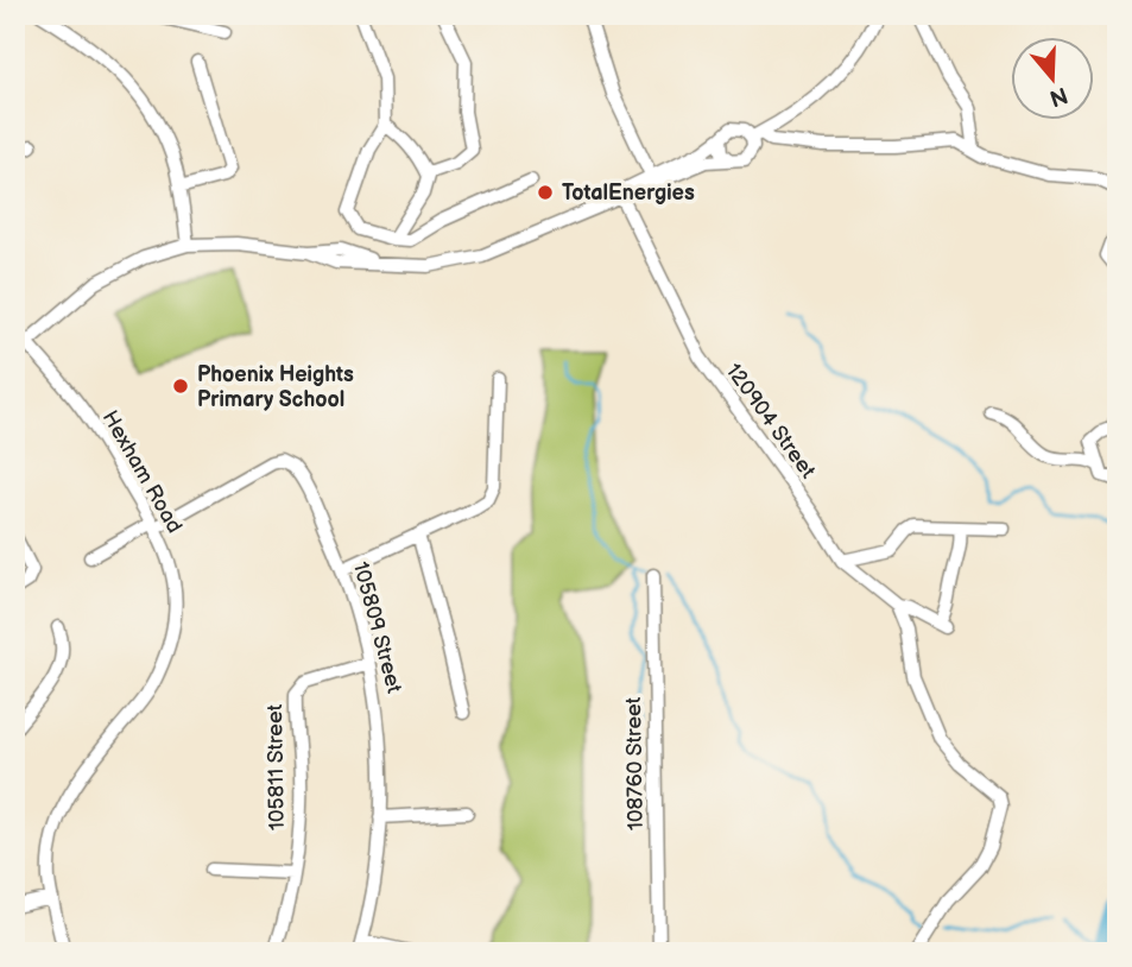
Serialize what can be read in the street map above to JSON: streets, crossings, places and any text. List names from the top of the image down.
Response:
{
  "streets": {
    "street": [
      "120904 Street",
      "Hexham Road",
      "105809 Street",
      "108760 Street",
      "105811 Street"
    ]
  },
  "crossings": [
    ["Hexham Road", "105809 Street"],
    ["105809 Street", "105811 Street"]
  ],
  "places": ["TotalEnergies", "Phoenix Heights Primary School"],
  "north": "bottom"
}
